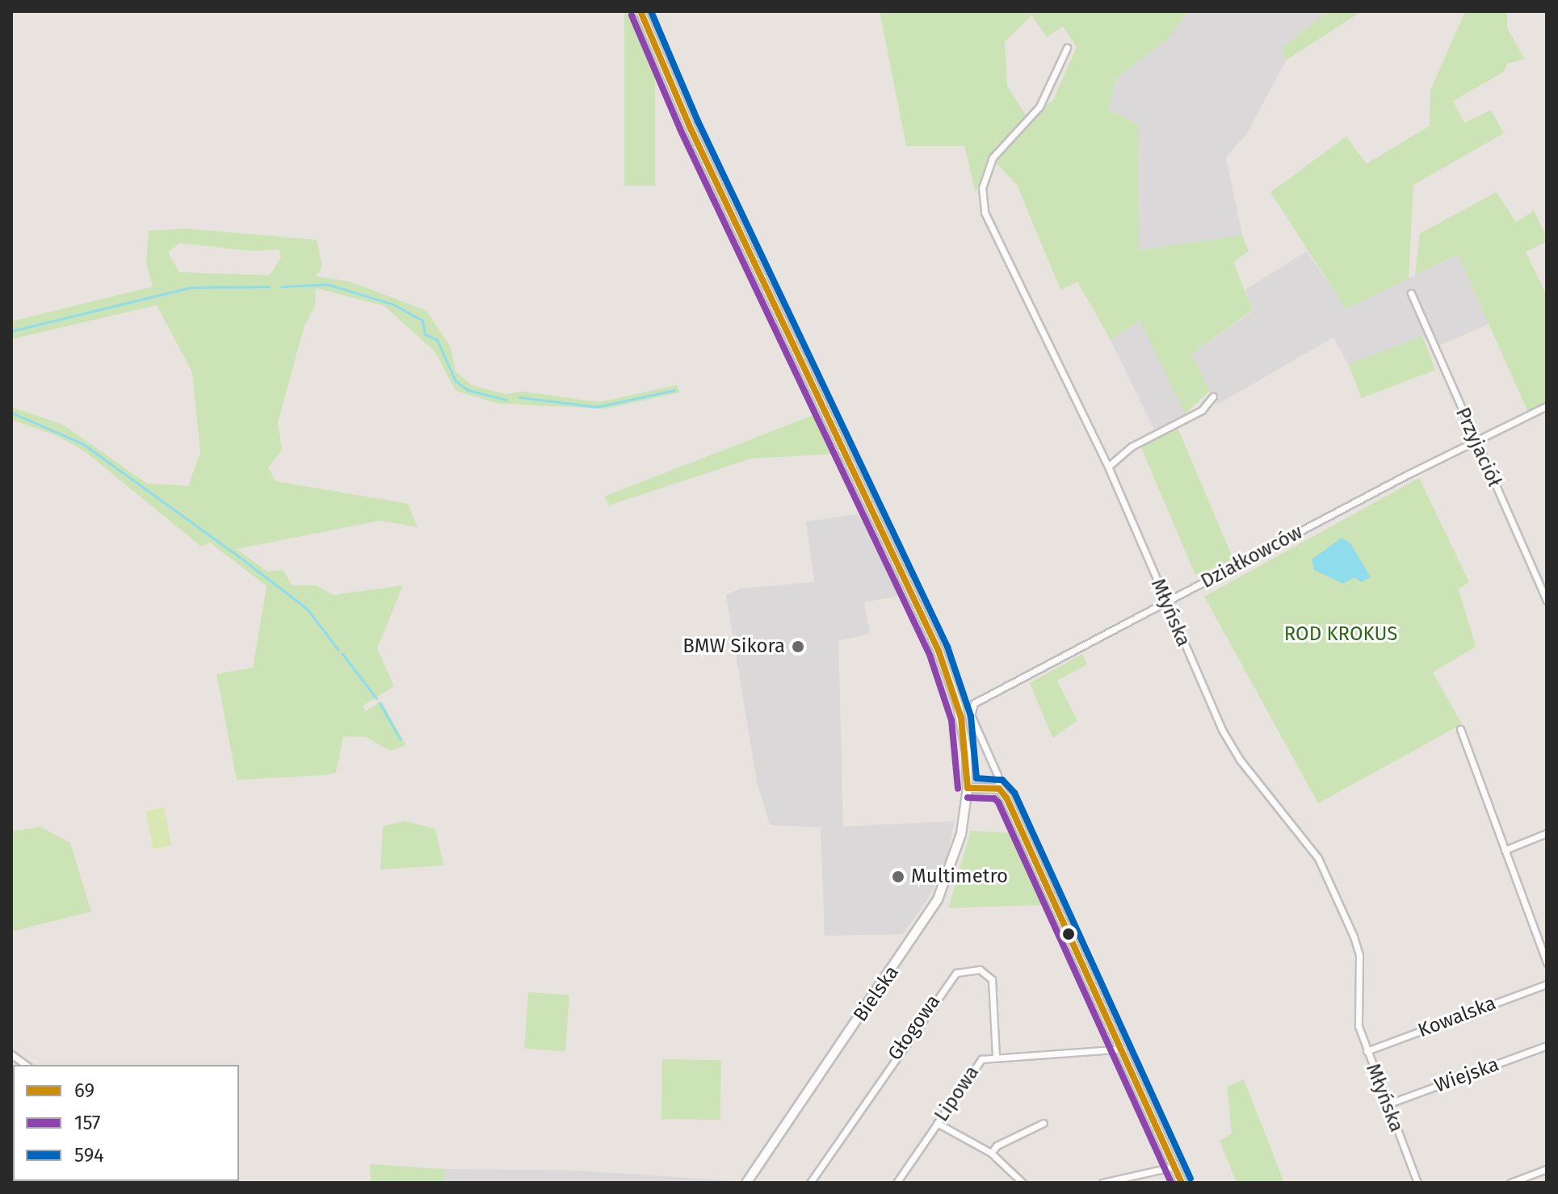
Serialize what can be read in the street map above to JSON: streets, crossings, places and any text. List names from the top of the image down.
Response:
{
  "streets": {
    "main road": ["Bielska"],
    "street": [
      "Przyjaciół",
      "Działkowców",
      "Młyńska",
      "Kowalska",
      "Głogowa",
      "Wiejska",
      "Lipowa"
    ]
  },
  "crossings": [
    ["Przyjaciół", "Działkowców"],
    ["Działkowców", "Młyńska"],
    ["Młyńska", "Kowalska"],
    ["Młyńska", "Wiejska"],
    ["Głogowa", "Lipowa"]
  ],
  "parks": ["ROD KROKUS"],
  "places": ["BMW Sikora", "Multimetro"],
  "lines": ["transit line 69", "transit line 594", "transit line 157"],
  "legend": ["69", "157", "594"]
}
